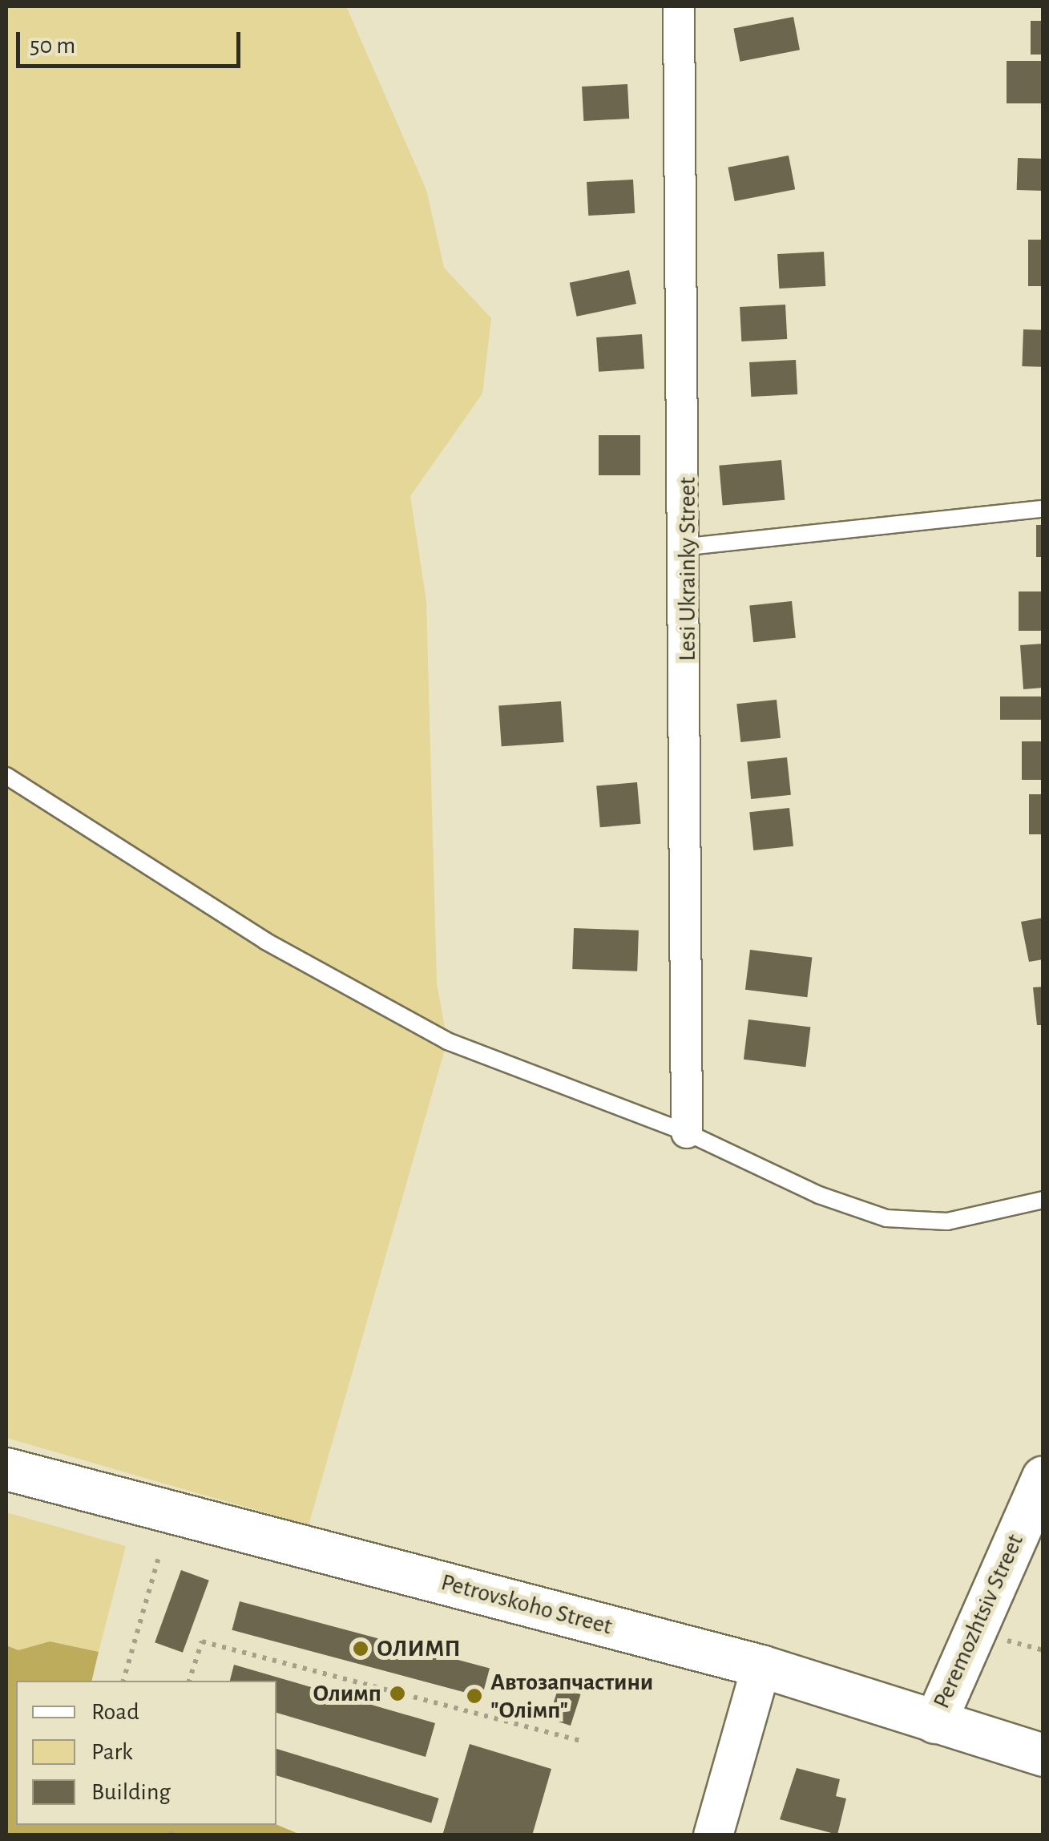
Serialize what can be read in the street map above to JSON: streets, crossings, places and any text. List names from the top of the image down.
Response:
{
  "streets": {
    "main road": ["Petrovskoho Street", "Peremozhtsiv Street"],
    "street": ["Lesi Ukrainky Street"]
  },
  "crossings": [
    ["Petrovskoho Street", "Peremozhtsiv Street"]
  ],
  "places": ["ОЛИМП", "Олимп", "Автозапчастини \"Олімп\""],
  "legend": ["Road", "Park", "Building"],
  "scale_bar": "50 m"
}
